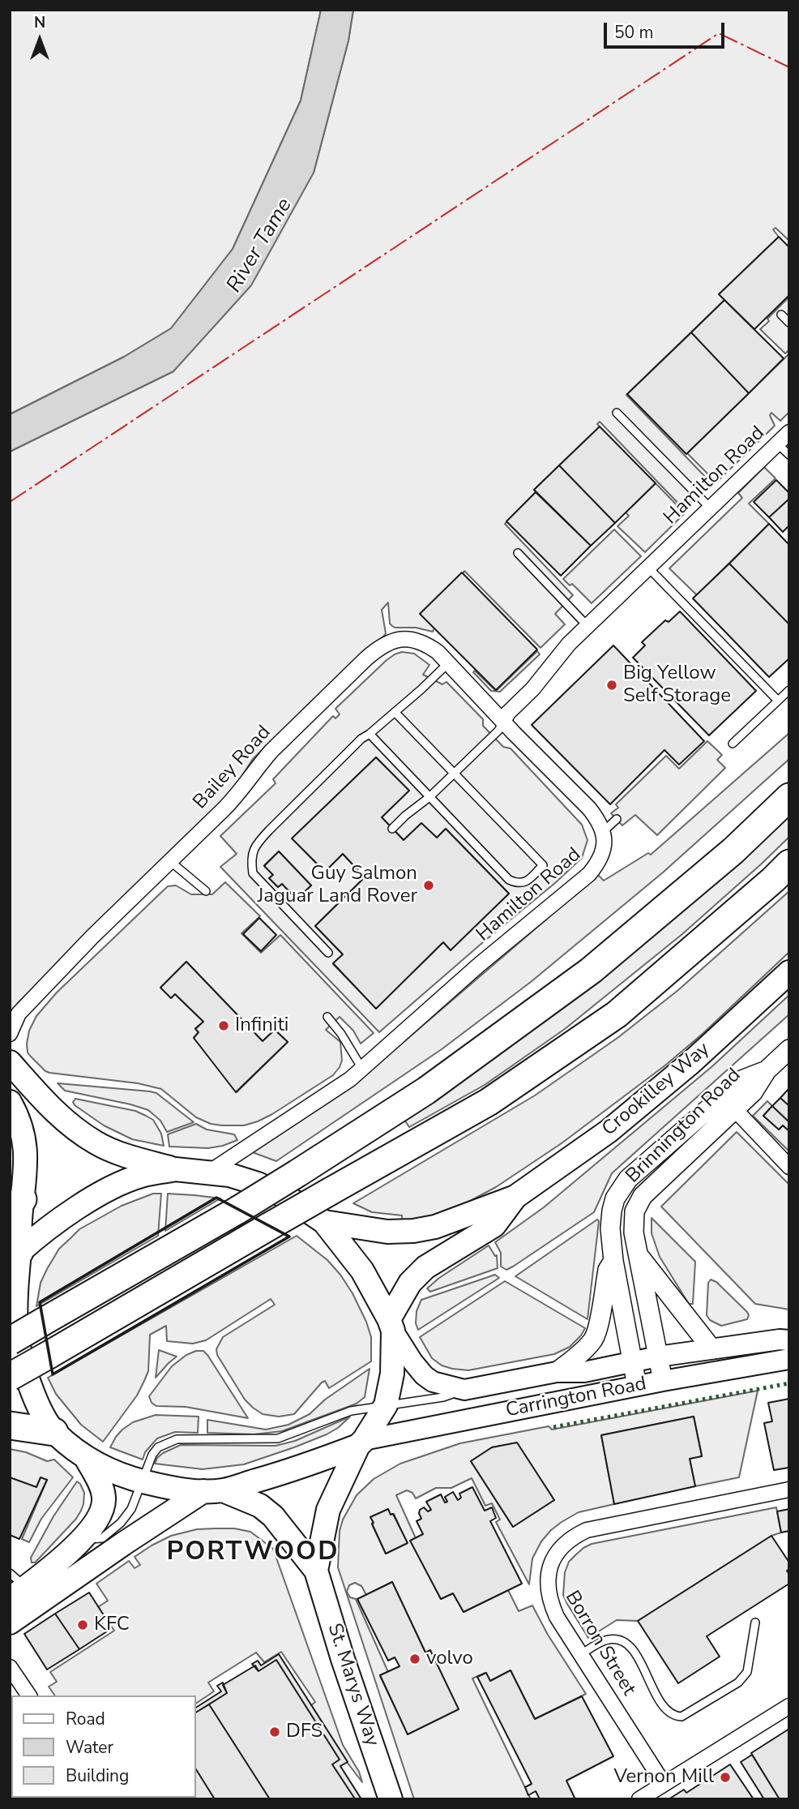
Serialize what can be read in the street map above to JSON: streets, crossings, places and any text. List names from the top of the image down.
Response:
{
  "streets": {
    "main road": ["Crookilley Way", "Carrington Road", "St. Marys Way"],
    "street": [
      "Hamilton Road",
      "Bailey Road",
      "Brinnington Road",
      "Borron Street"
    ]
  },
  "crossings": [
    ["Hamilton Road", "Bailey Road"],
    ["Crookilley Way", "Carrington Road"],
    ["Brinnington Road", "Carrington Road"],
    ["Carrington Road", "St. Marys Way"]
  ],
  "districts": ["PORTWOOD"],
  "water": ["River Tame"],
  "places": [
    "Big Yellow Self Storage",
    "Guy Salmon Jaguar Land Rover",
    "Infiniti",
    "KFC",
    "volvo",
    "DFS",
    "Vernon Mill"
  ],
  "legend": ["Road", "Water", "Building"],
  "scale_bar": "50 m",
  "north": "top"
}
